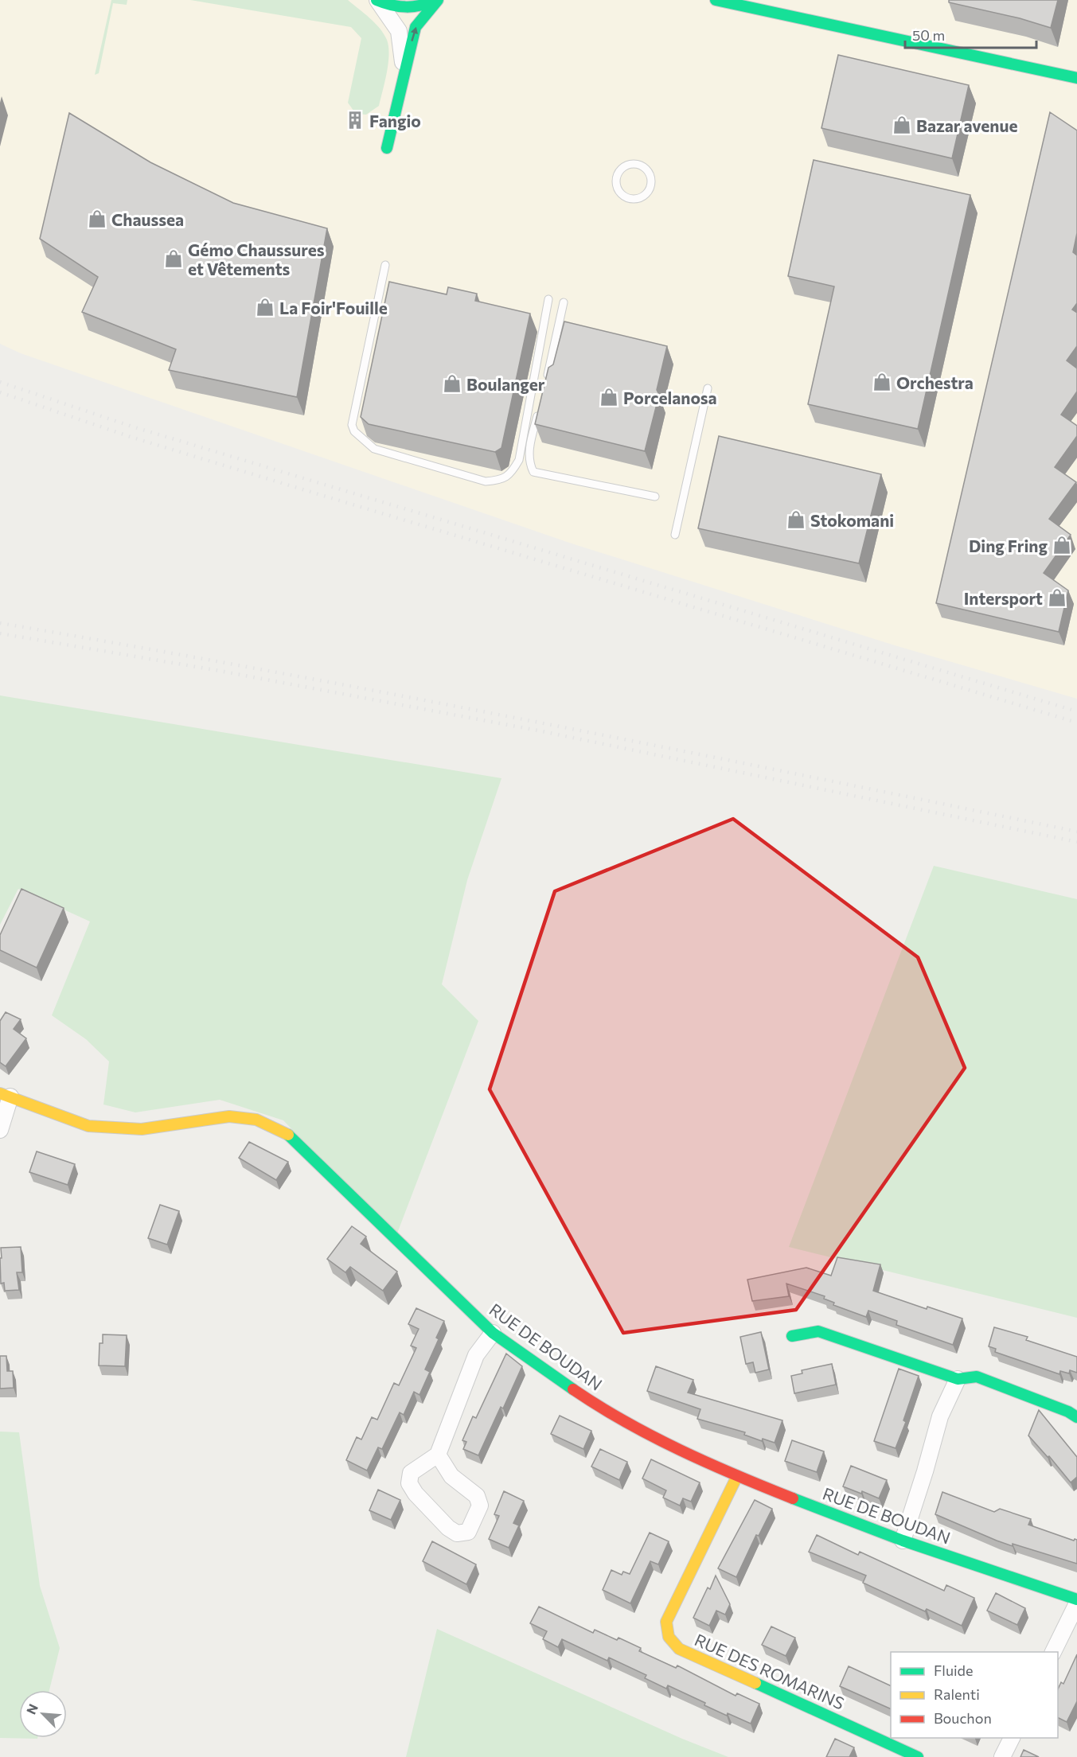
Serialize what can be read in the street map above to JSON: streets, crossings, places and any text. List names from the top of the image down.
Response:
{
  "streets": {
    "street": ["RUE DE BOUDAN", "RUE DES ROMARINS"]
  },
  "crossings": [
    ["RUE DE BOUDAN", "RUE DES ROMARINS"]
  ],
  "places": {
    "building": ["Fangio"],
    "shop": [
      "Bazar avenue",
      "Chaussea",
      "Gémo Chaussures et Vêtements",
      "La Foir'Fouille",
      "Orchestra",
      "Boulanger",
      "Porcelanosa",
      "Stokomani",
      "Ding Fring",
      "Intersport"
    ]
  },
  "legend": ["Fluide", "Ralenti", "Bouchon"],
  "scale_bar": "50 m",
  "north": "top left"
}
